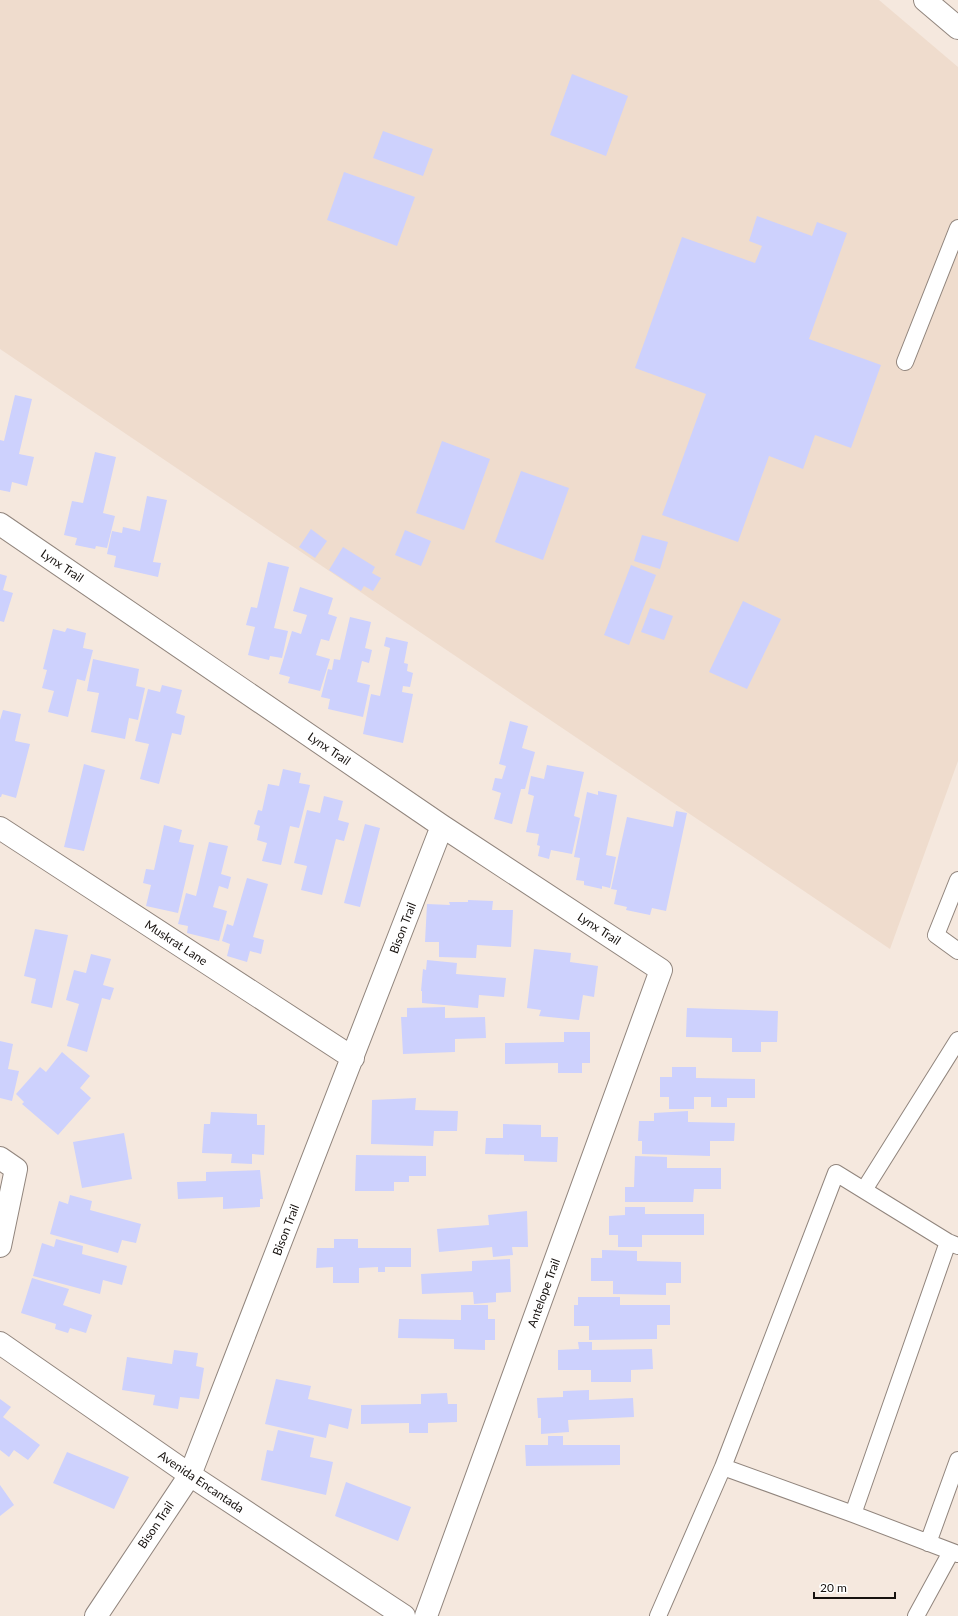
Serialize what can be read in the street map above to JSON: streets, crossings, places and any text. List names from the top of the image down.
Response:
{
  "streets": {
    "street": [
      "Lynx Trail",
      "Bison Trail",
      "Muskrat Lane",
      "Antelope Trail",
      "Avenida Encantada"
    ]
  },
  "crossings": [
    ["Lynx Trail", "Bison Trail"],
    ["Lynx Trail", "Antelope Trail"],
    ["Bison Trail", "Muskrat Lane"],
    ["Bison Trail", "Avenida Encantada"]
  ],
  "scale_bar": "20 m"
}
